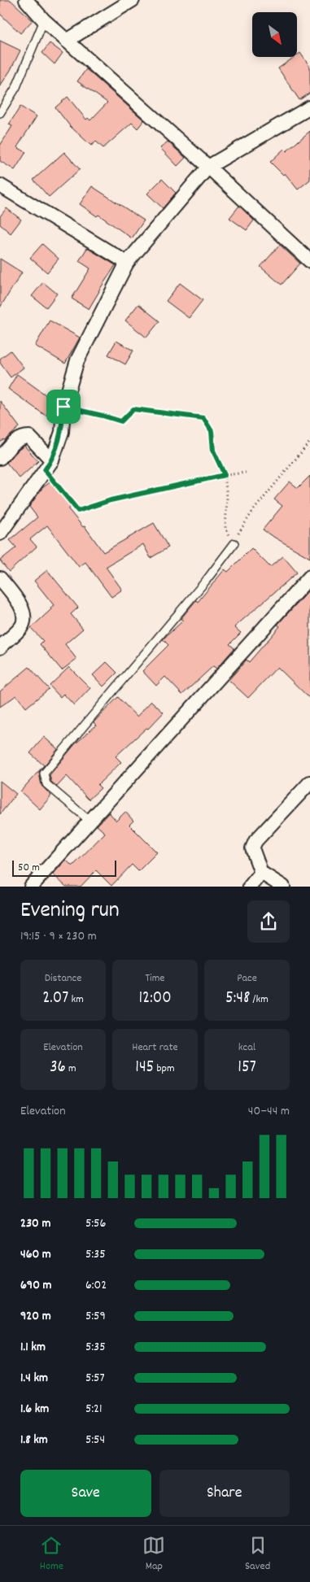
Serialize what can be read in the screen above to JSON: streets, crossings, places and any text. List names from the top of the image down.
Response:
{
  "scale_bar": "50 m",
  "north": "bottom right",
  "page": {
    "scale": "50 m",
    "heading": ["Evening run", "19:15 · 9 × 230 m"],
    "stats": [
      ["Distance", "2.07 km"],
      ["Time", "12:00"],
      ["Pace", "5:48 /km"],
      ["Elevation", "36 m"],
      ["Heart rate", "145 bpm"],
      ["kcal", "157"]
    ],
    "chart": ["Elevation", "40–44 m"],
    "list": [
      {
        "name": "230 m",
        "note": "5:56"
      },
      {
        "name": "460 m",
        "note": "5:35"
      },
      {
        "name": "690 m",
        "note": "6:02"
      },
      {
        "name": "920 m",
        "note": "5:59"
      },
      {
        "name": "1.1 km",
        "note": "5:35"
      },
      {
        "name": "1.4 km",
        "note": "5:57"
      },
      {
        "name": "1.6 km",
        "note": "5:21"
      },
      {
        "name": "1.8 km",
        "note": "5:54"
      }
    ],
    "buttons": ["Save", "Share"],
    "tabs": ["Home", "Map", "Saved"]
  }
}
